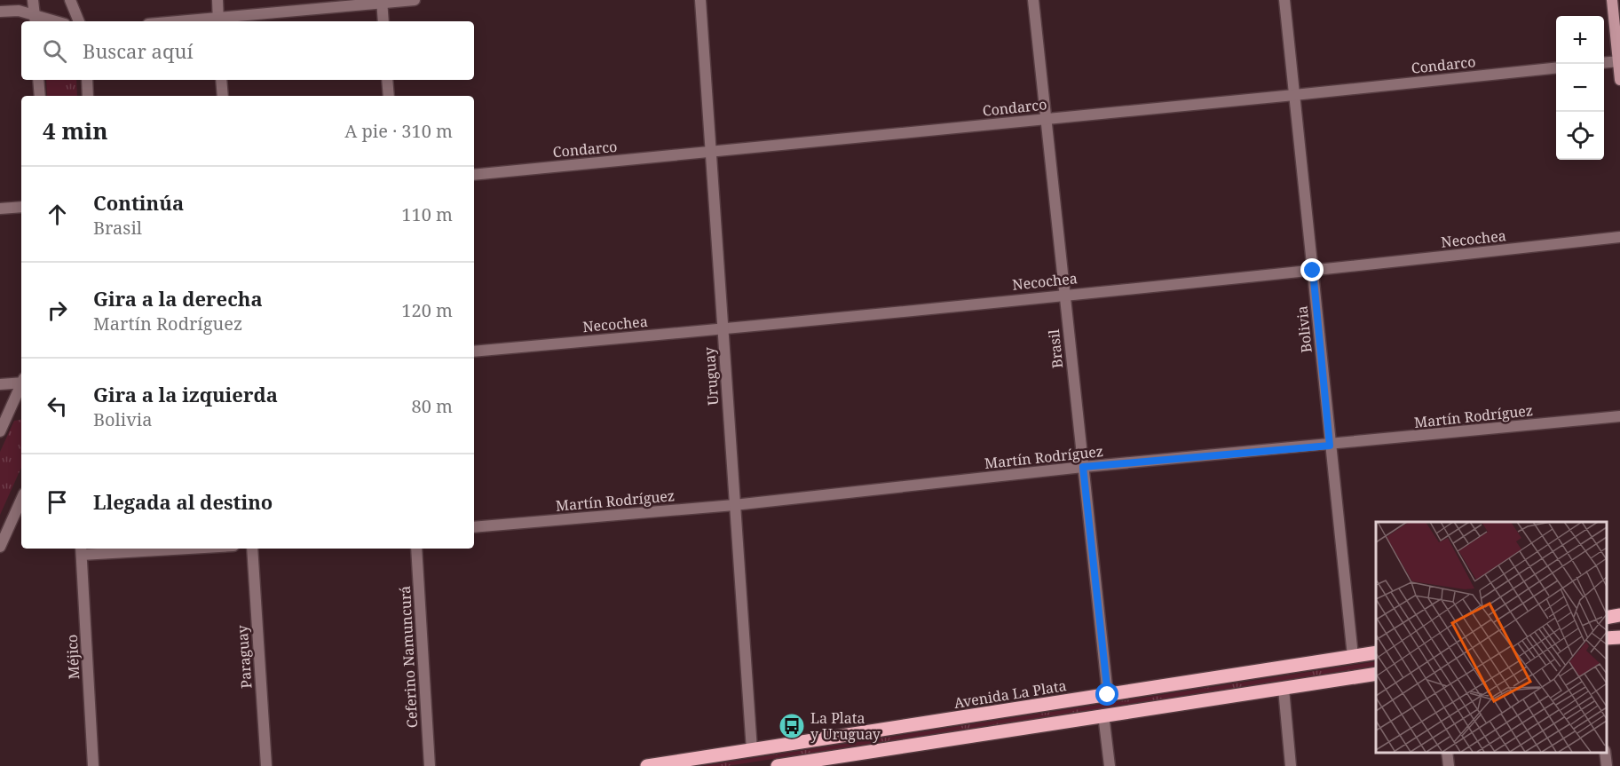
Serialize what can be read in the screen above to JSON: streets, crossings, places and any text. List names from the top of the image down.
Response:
{
  "streets": {
    "main road": ["Avenida La Plata"],
    "street": [
      "Condarco",
      "Necochea",
      "Bolivia",
      "Brasil",
      "Uruguay",
      "Martín Rodríguez",
      "Méjico",
      "Paraguay",
      "Ceferino Namuncurá"
    ]
  },
  "crossings": [
    ["Condarco", "Bolivia"],
    ["Condarco", "Brasil"],
    ["Condarco", "Uruguay"],
    ["Necochea", "Bolivia"],
    ["Necochea", "Brasil"],
    ["Necochea", "Uruguay"],
    ["Bolivia", "Martín Rodríguez"],
    ["Bolivia", "Avenida La Plata"],
    ["Brasil", "Martín Rodríguez"],
    ["Brasil", "Avenida La Plata"],
    ["Uruguay", "Martín Rodríguez"],
    ["Uruguay", "Avenida La Plata"]
  ],
  "places": {
    "bus stop": ["La Plata y Uruguay"]
  },
  "page": {
    "map_buttons": ["+", "−"],
    "search": "Buscar aquí",
    "heading": ["4 min", "A pie · 310 m"],
    "list": [
      ["Continúa", "Brasil", "110 m"],
      ["Gira a la derecha", "Martín Rodríguez", "120 m"],
      ["Gira a la izquierda", "Bolivia", "80 m"],
      "Llegada al destino"
    ]
  }
}
